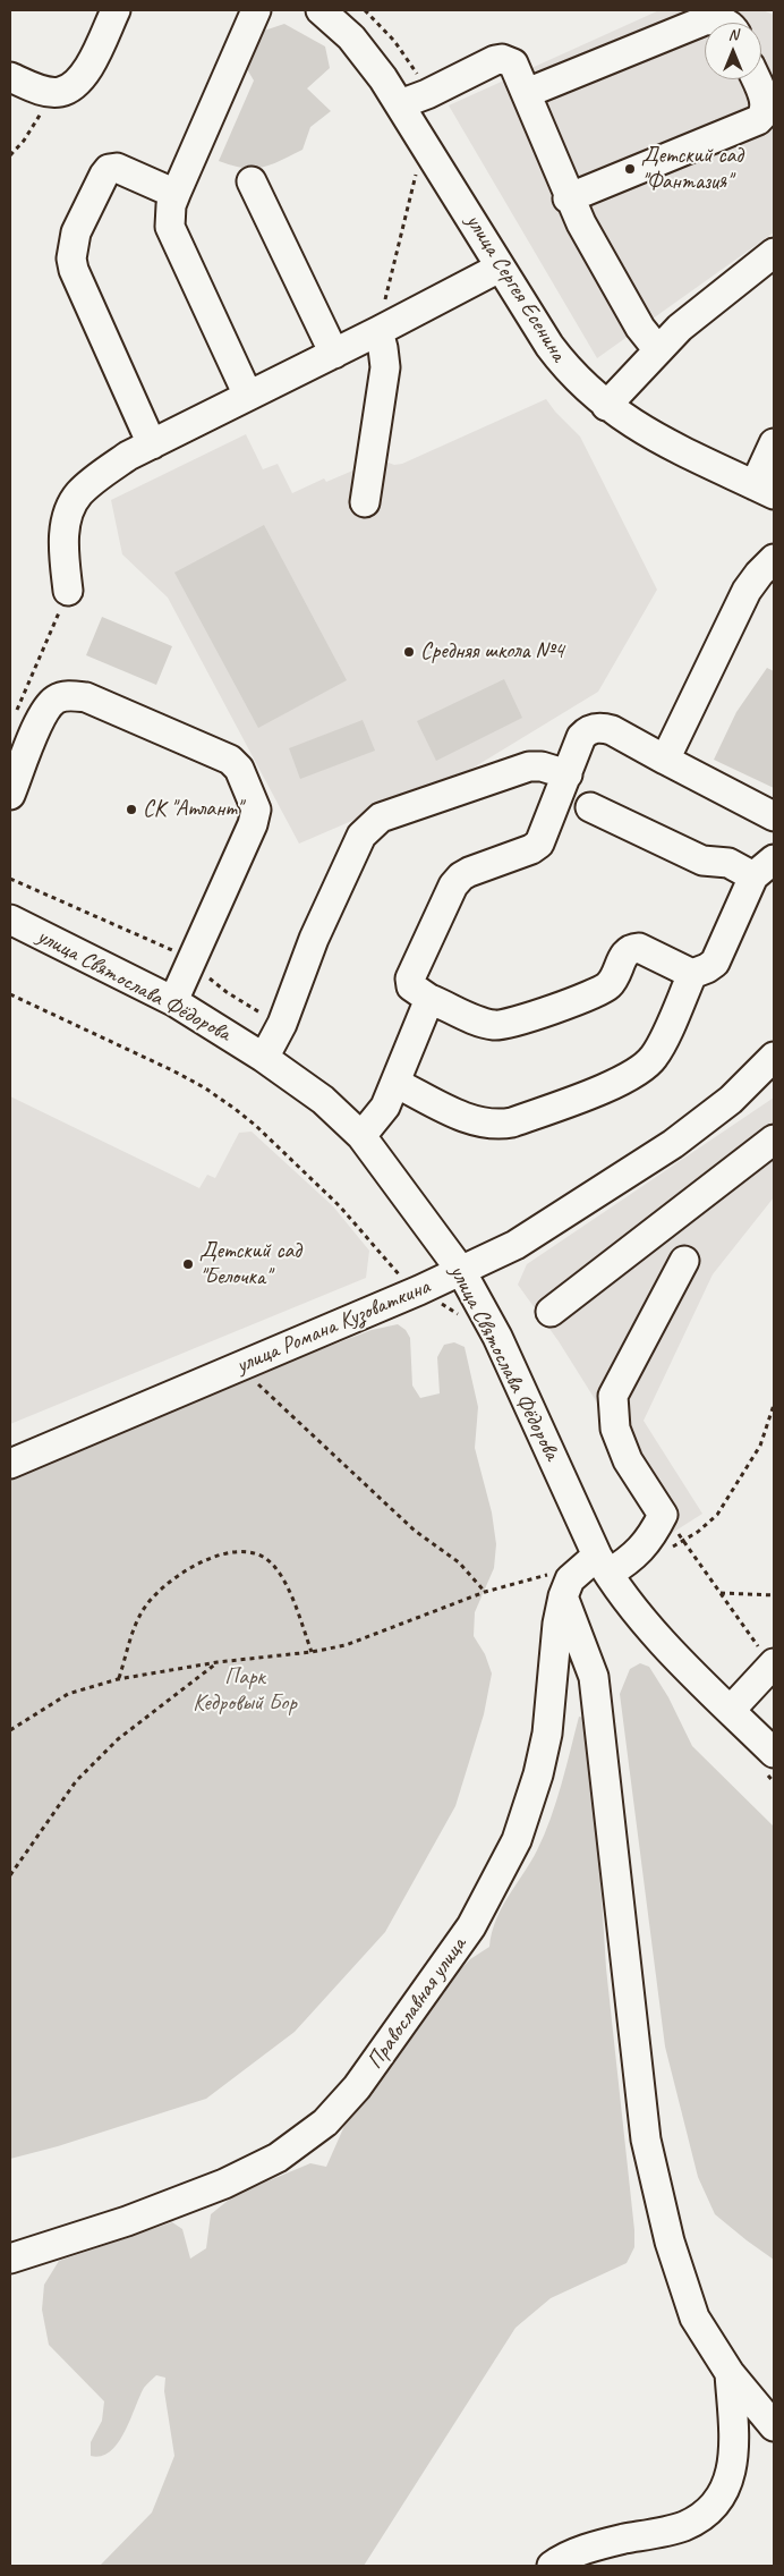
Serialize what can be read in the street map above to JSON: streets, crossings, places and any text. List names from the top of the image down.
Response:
{
  "streets": {
    "street": [
      "улица Сергея Есенина",
      "улица Святослава Фёдорова",
      "улица Романа Кузоваткина",
      "Православная улица"
    ]
  },
  "crossings": [
    ["улица Святослава Фёдорова", "улица Романа Кузоваткина"],
    ["улица Святослава Фёдорова", "Православная улица"]
  ],
  "parks": ["Парк Кедровый Бор"],
  "places": [
    "Детский сад \"Фантазия\"",
    "Средняя школа №4",
    "СК \"Атлант\"",
    "Детский сад \"Белочка\""
  ],
  "north": "top"
}
